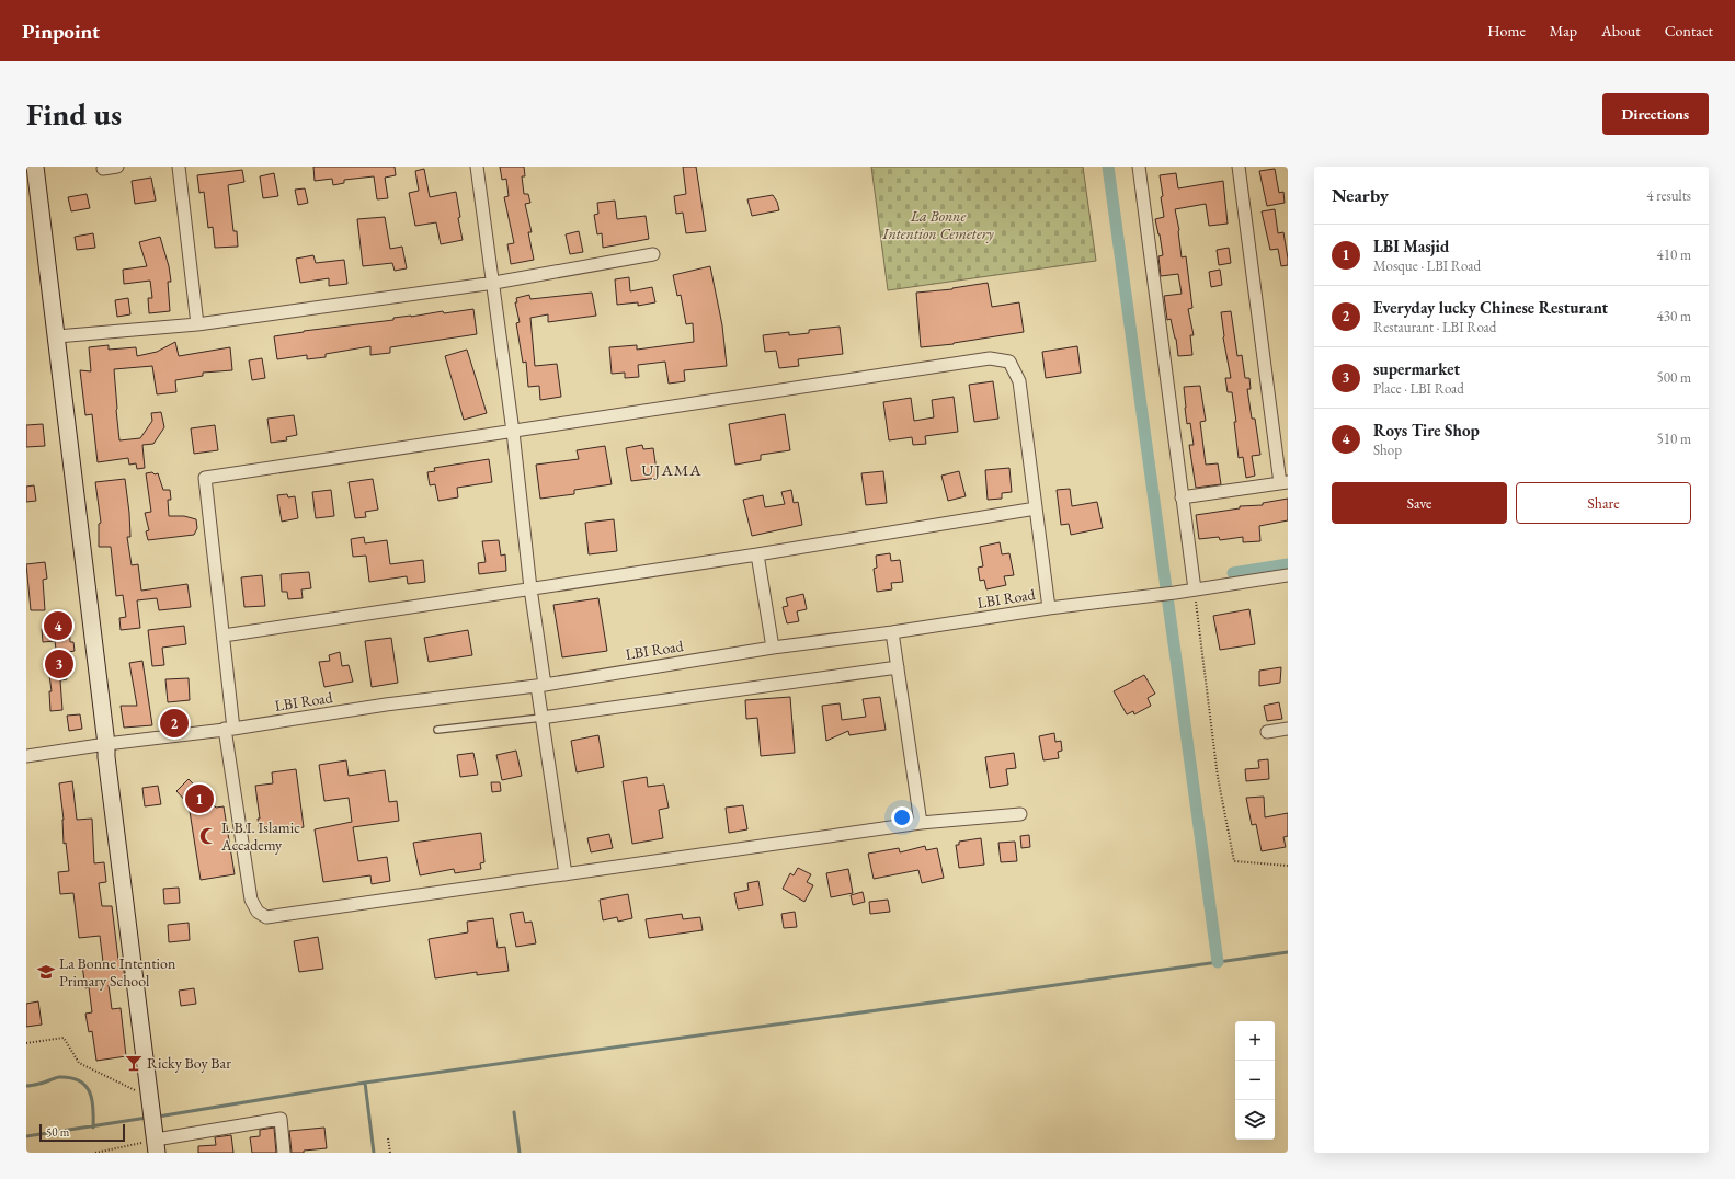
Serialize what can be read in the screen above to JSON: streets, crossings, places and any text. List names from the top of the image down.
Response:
{
  "streets": {
    "street": ["LBI Road"]
  },
  "districts": ["UJAMA"],
  "parks": ["La Bonne Intention Cemetery"],
  "places": {
    "mosque": ["L.B.I. Islamic Accademy"],
    "school or university": ["La Bonne Intention Primary School"],
    "bar": ["Ricky Boy Bar"]
  },
  "scale_bar": "50 m",
  "page": {
    "header": "Pinpoint",
    "nav": [
      "Home",
      "Map",
      "About",
      "Contact"
    ],
    "buttons": [
      "Directions",
      ["Save", "Share"]
    ],
    "title": "Find us",
    "heading": ["Nearby", "4 results"],
    "list": [
      {
        "mark": "1",
        "name": "LBI Masjid",
        "note": "Mosque · LBI Road",
        "value": "410 m"
      },
      {
        "mark": "2",
        "name": "Everyday lucky Chinese Resturant",
        "note": "Restaurant · LBI Road",
        "value": "430 m"
      },
      {
        "mark": "3",
        "name": "supermarket",
        "note": "Place · LBI Road",
        "value": "500 m"
      },
      {
        "mark": "4",
        "name": "Roys Tire Shop",
        "note": "Shop",
        "value": "510 m"
      }
    ],
    "pins": [
      "4",
      "3",
      "2",
      "1"
    ],
    "map_buttons": ["+", "−"],
    "scale": "50 m"
  }
}
